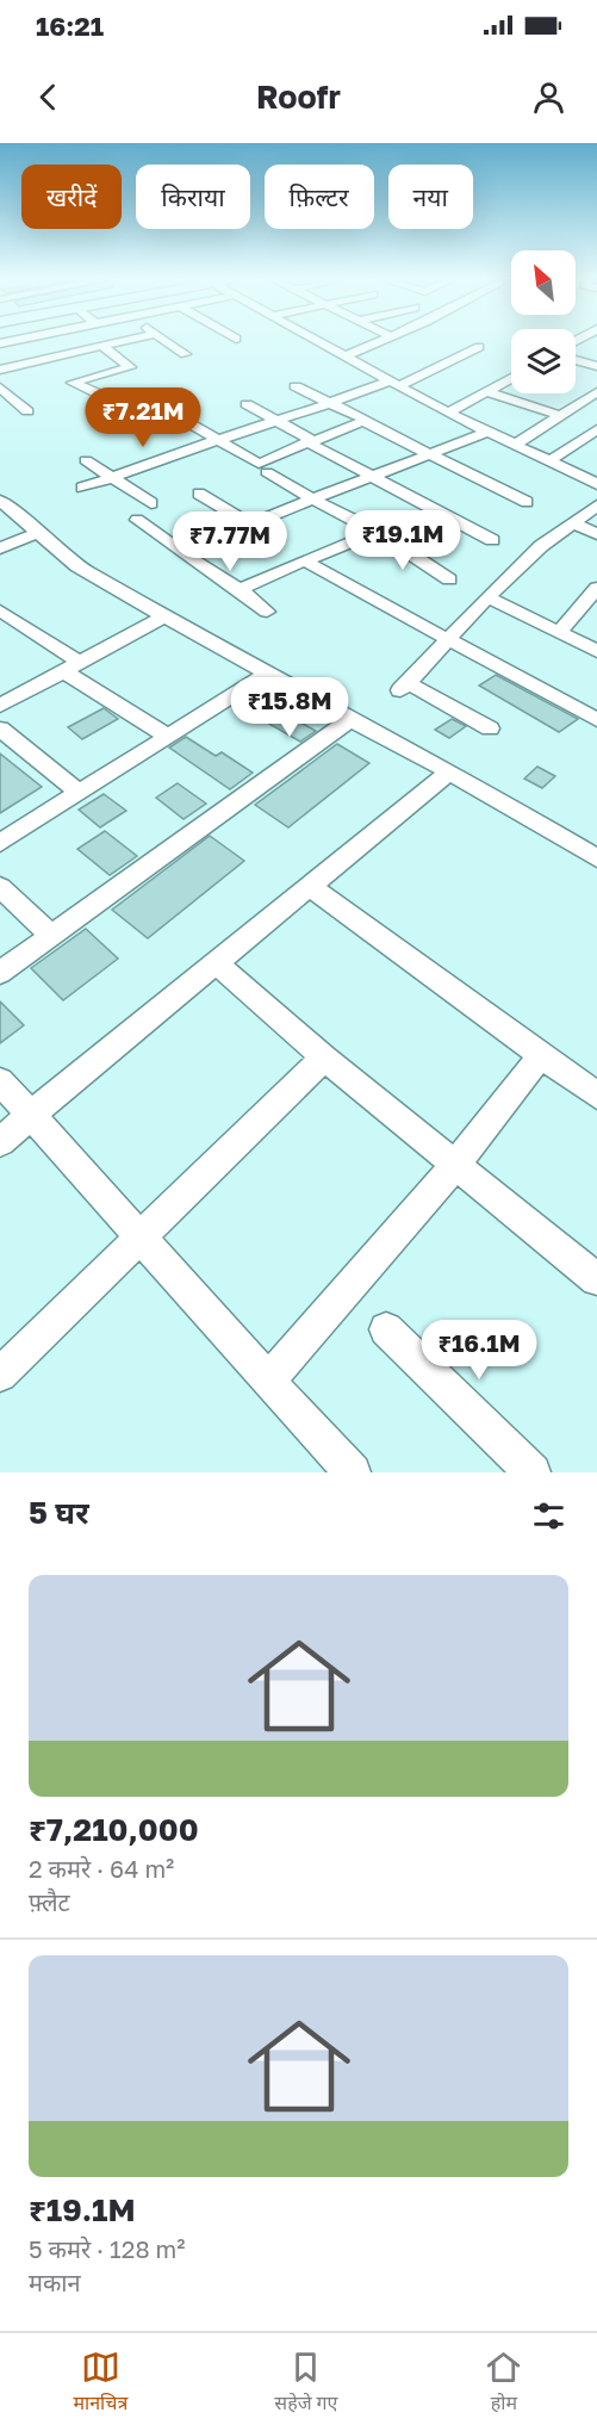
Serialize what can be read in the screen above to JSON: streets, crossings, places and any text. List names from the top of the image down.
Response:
{
  "north": "top left",
  "page": {
    "status": "16:21",
    "header": "Roofr",
    "chip": [
      "खरीदें",
      "किराया",
      "फ़िल्टर",
      "नया"
    ],
    "price": [
      "₹7.21M",
      "₹19.1M",
      "₹7.77M",
      "₹15.8M",
      "₹16.1M"
    ],
    "heading": "5 घर",
    "list": [
      {
        "name": "₹7,210,000",
        "note": "2 कमरे · 64 m² · फ़्लैट"
      },
      {
        "name": "₹19.1M",
        "note": "5 कमरे · 128 m² · मकान"
      }
    ],
    "tabs": ["मानचित्र", "सहेजे गए", "होम"]
  }
}
